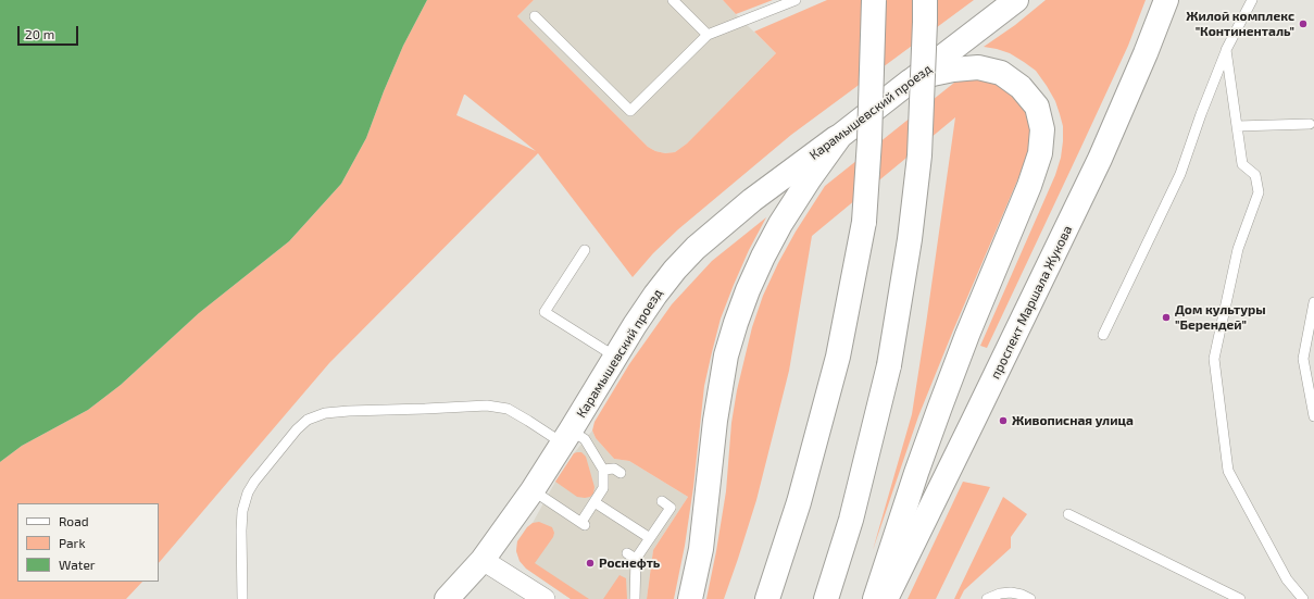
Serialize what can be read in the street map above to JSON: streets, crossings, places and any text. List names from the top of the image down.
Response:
{
  "streets": {
    "main road": ["Карамышевский проезд", "проспект Маршала Жукова"]
  },
  "places": [
    "Жилой комплекс \"Континенталь\"",
    "Дом культуры \"Берендей\"",
    "Живописная улица",
    "Роснефть"
  ],
  "legend": ["Road", "Park", "Water"],
  "scale_bar": "20 m"
}
